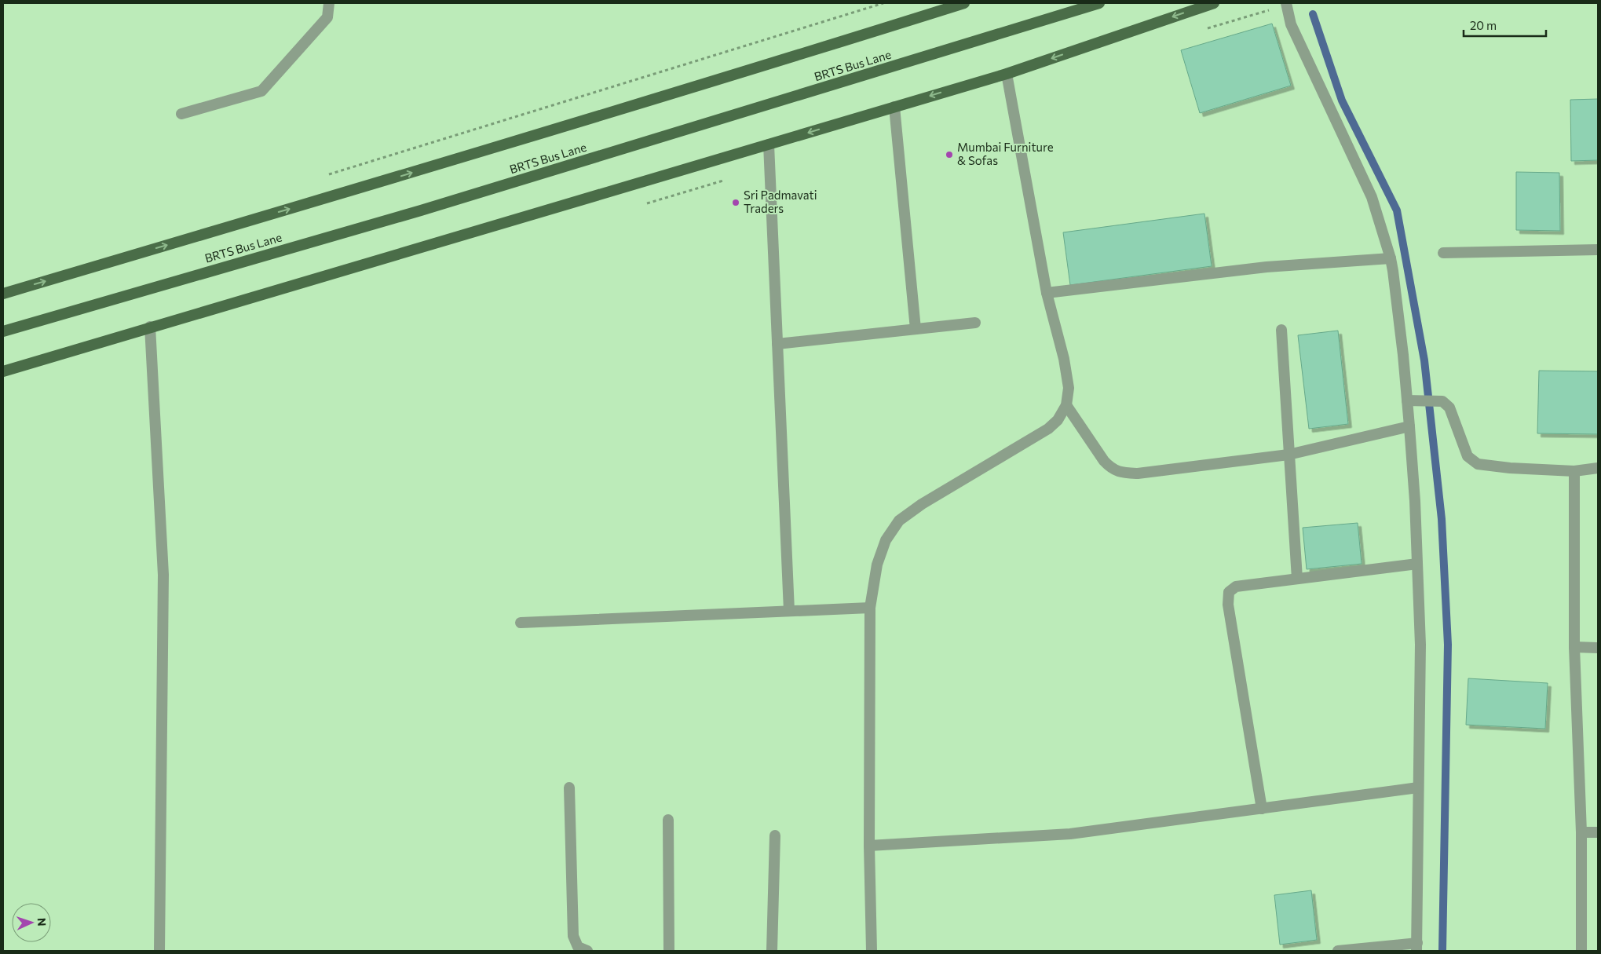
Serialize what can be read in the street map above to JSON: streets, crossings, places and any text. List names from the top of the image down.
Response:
{
  "streets": {
    "main road": ["BRTS Bus Lane"]
  },
  "places": ["Mumbai Furniture & Sofas", "Sri Padmavati Traders"],
  "scale_bar": "20 m",
  "north": "right"
}
